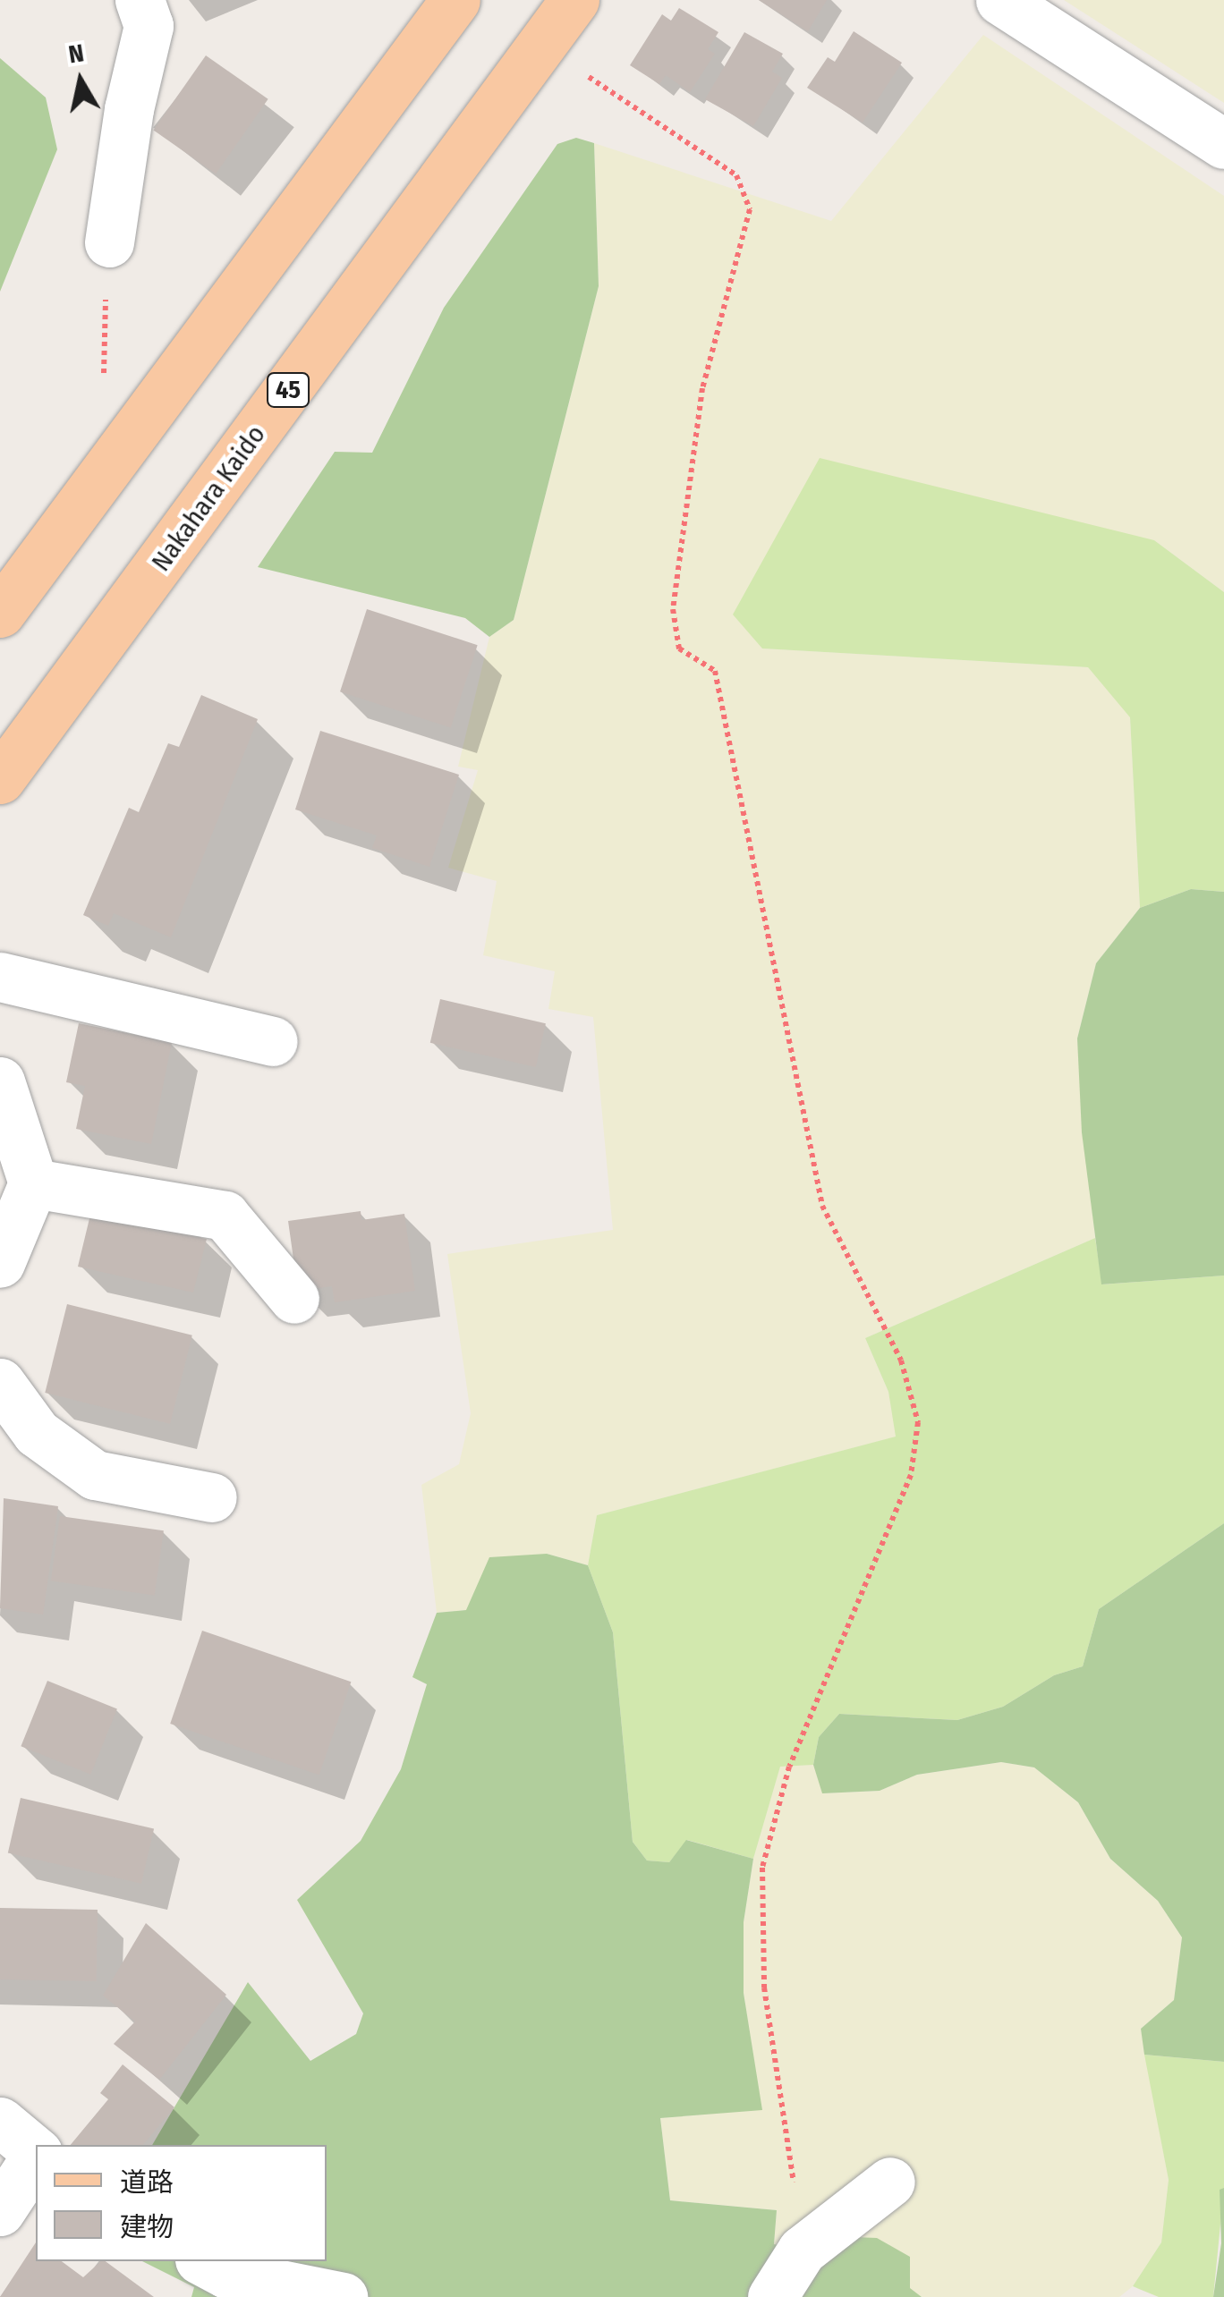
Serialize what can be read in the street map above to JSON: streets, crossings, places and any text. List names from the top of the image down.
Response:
{
  "streets": {
    "main road": ["45", "Nakahara Kaido"]
  },
  "legend": ["道路", "建物"],
  "north": "top"
}
